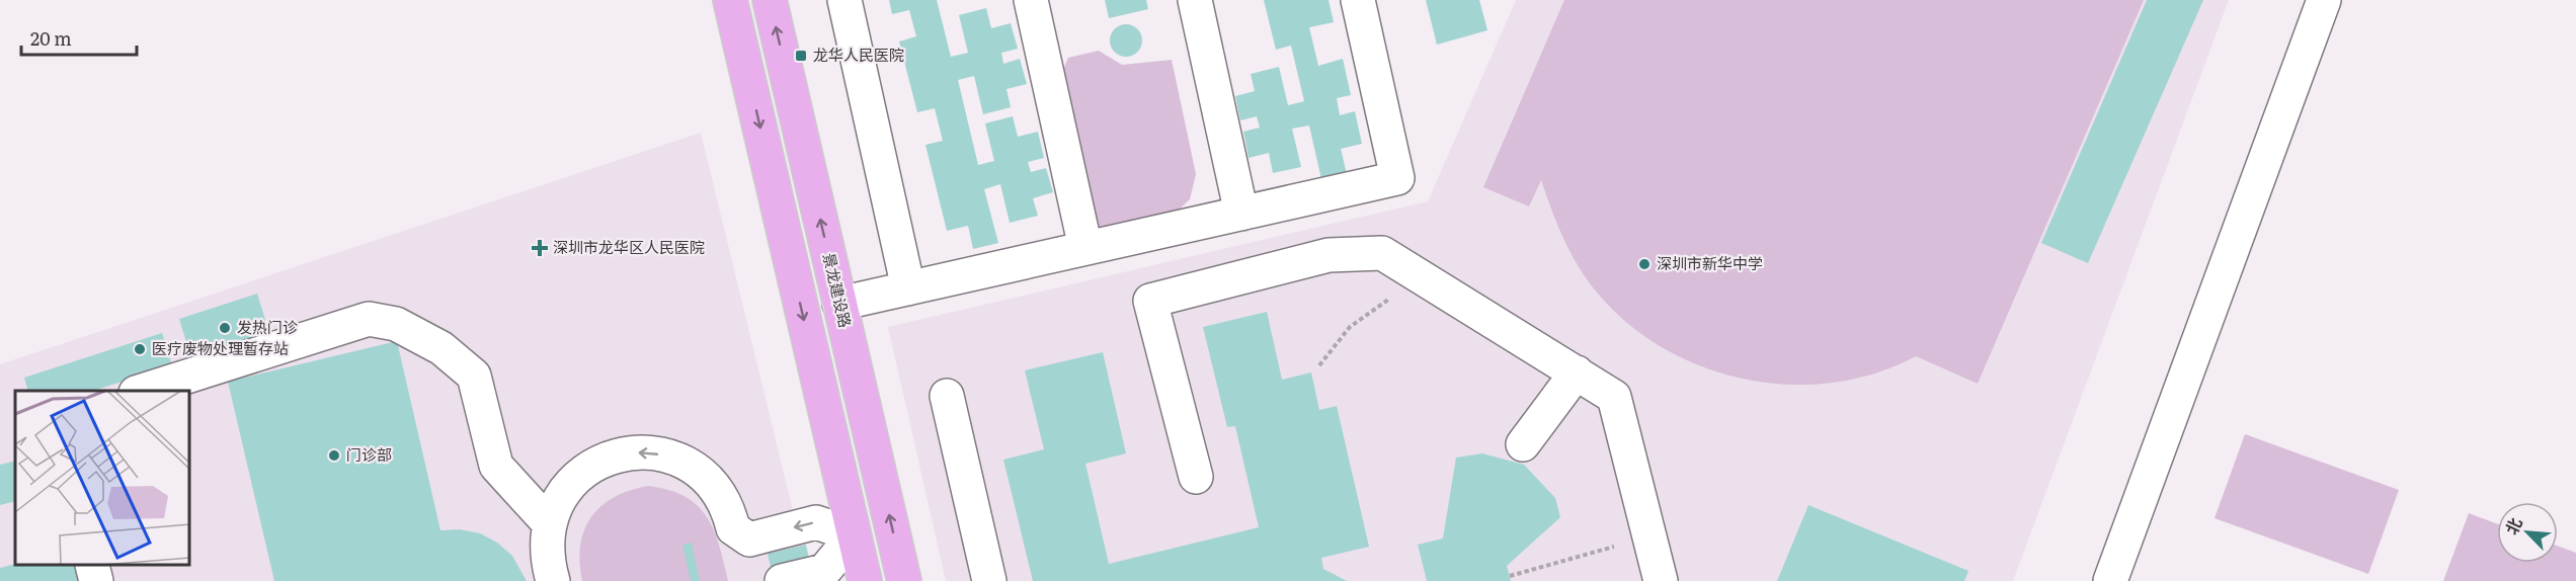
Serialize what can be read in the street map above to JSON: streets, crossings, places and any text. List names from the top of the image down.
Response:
{
  "streets": {
    "main road": ["景龙建设路"]
  },
  "places": {
    "transit": ["龙华人民医院"],
    "health": ["深圳市龙华区人民医院"],
    "other": [
      "深圳市新华中学",
      "发热门诊",
      "医疗废物处理暂存站",
      "门诊部"
    ]
  },
  "scale_bar": "20 m",
  "north": "top left"
}
